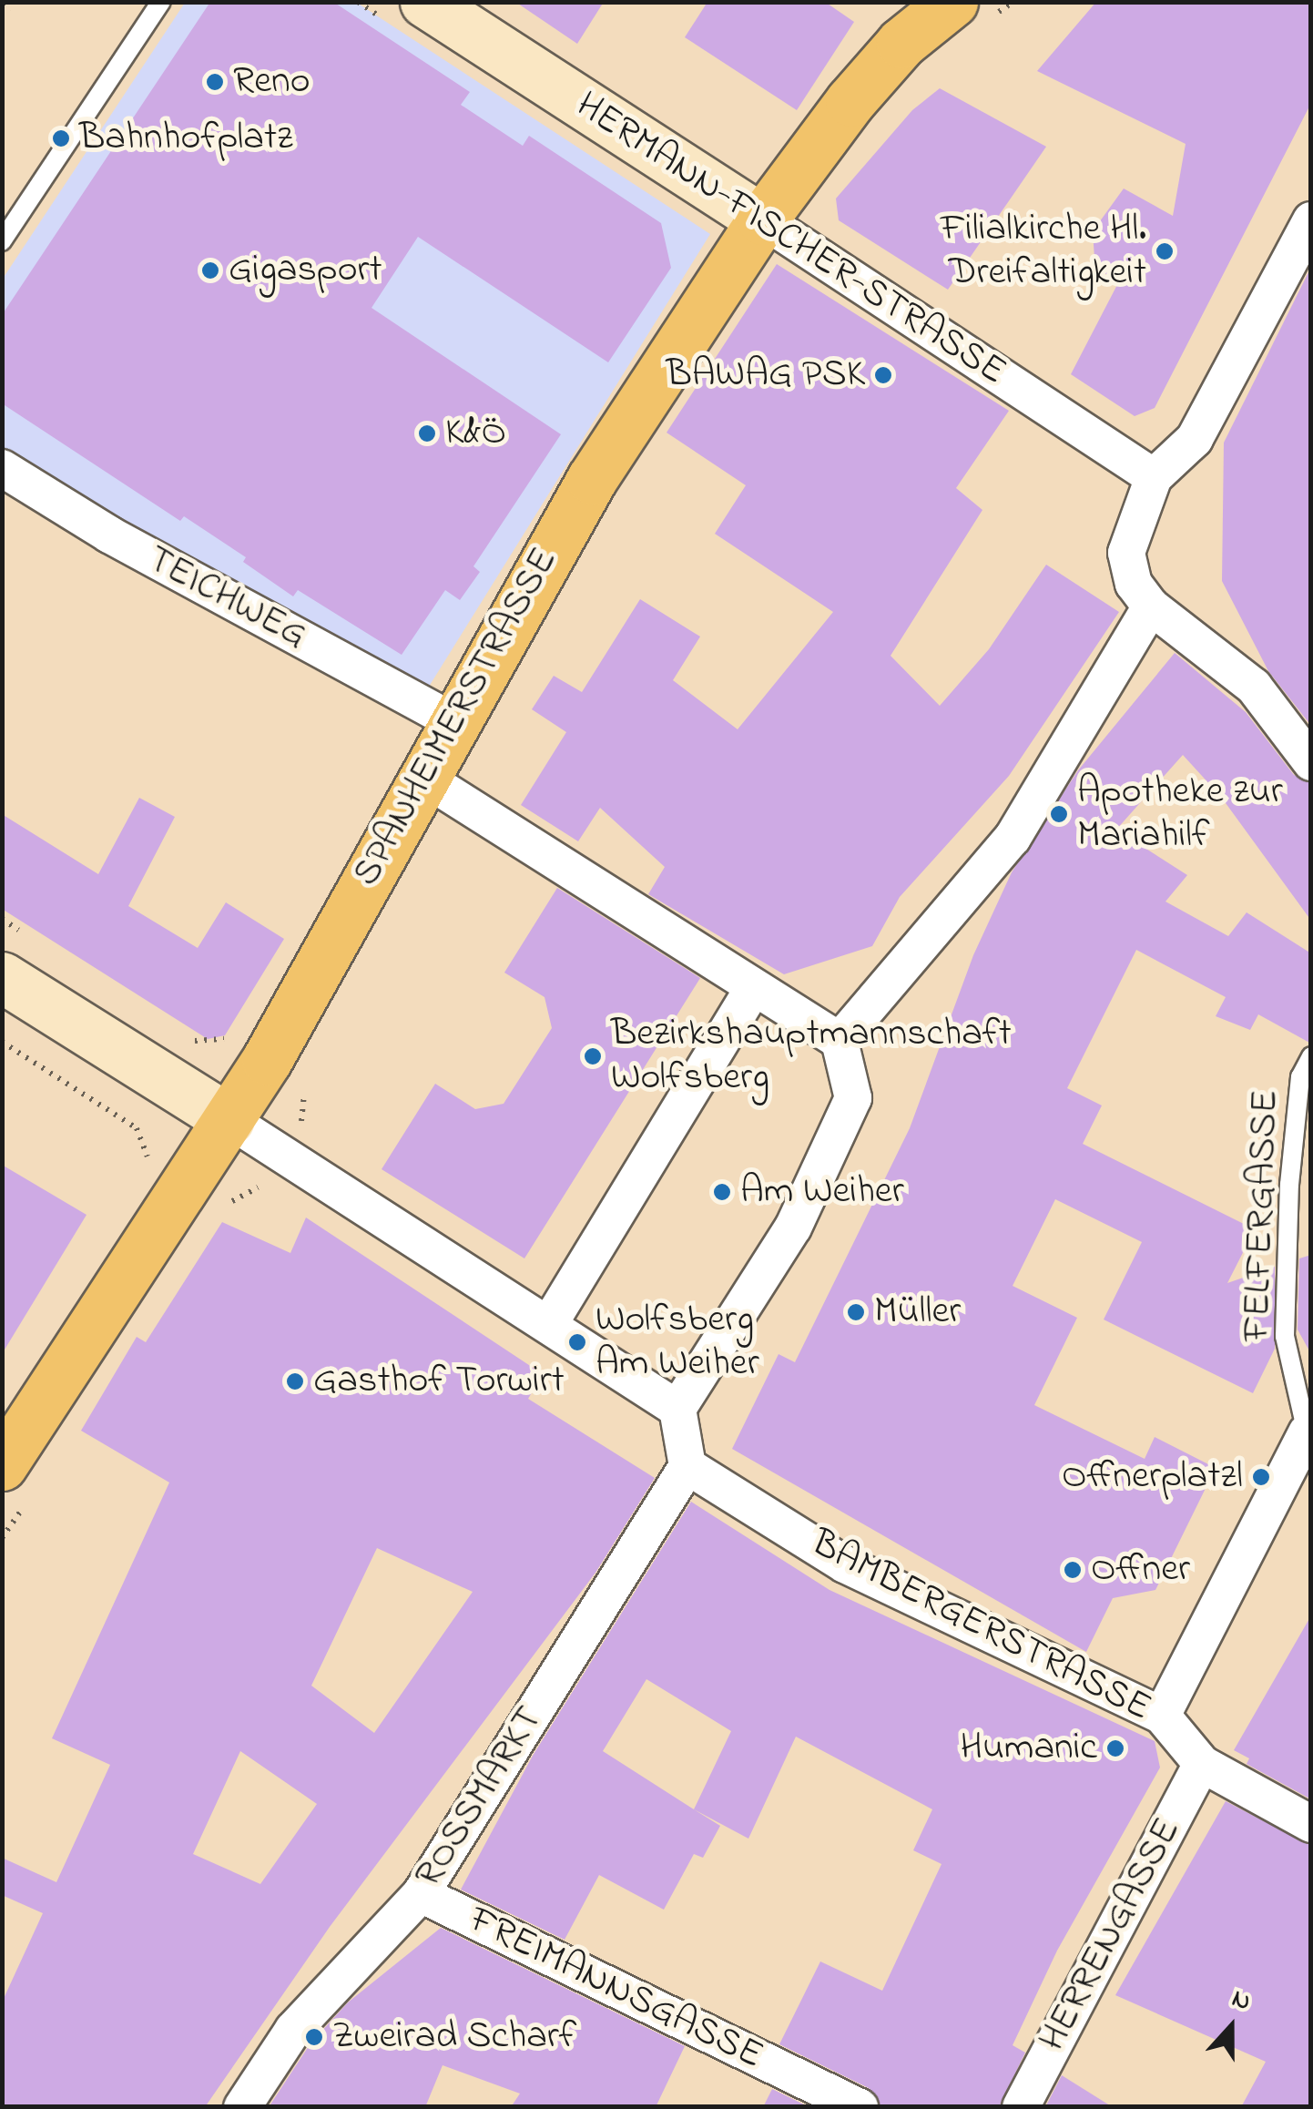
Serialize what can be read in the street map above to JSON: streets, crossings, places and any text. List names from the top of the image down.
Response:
{
  "streets": {
    "main road": ["SPANHEIMERSTRASSE"],
    "street": [
      "HERMANN-FISCHER-STRASSE",
      "TEICHWEG",
      "BAMBERGERSTRASSE",
      "ROSSMARKT",
      "HERRENGASSE",
      "FREIMANNSGASSE"
    ],
    "lane": ["FELFERGASSE"]
  },
  "crossings": [
    ["HERMANN-FISCHER-STRASSE", "SPANHEIMERSTRASSE"],
    ["TEICHWEG", "SPANHEIMERSTRASSE"],
    ["BAMBERGERSTRASSE", "ROSSMARKT"],
    ["BAMBERGERSTRASSE", "HERRENGASSE"],
    ["ROSSMARKT", "FREIMANNSGASSE"]
  ],
  "places": [
    "Reno",
    "Bahnhofplatz",
    "Filialkirche Hl. Dreifaltigkeit",
    "Gigasport",
    "BAWAG PSK",
    "K&Ö",
    "Apotheke zur Mariahilf",
    "Bezirkshauptmannschaft Wolfsberg",
    "Am Weiher",
    "Müller",
    "Wolfsberg Am Weiher",
    "Gasthof Torwirt",
    "Offnerplatzl",
    "Offner",
    "Humanic",
    "Zweirad Scharf"
  ],
  "north": "top"
}
